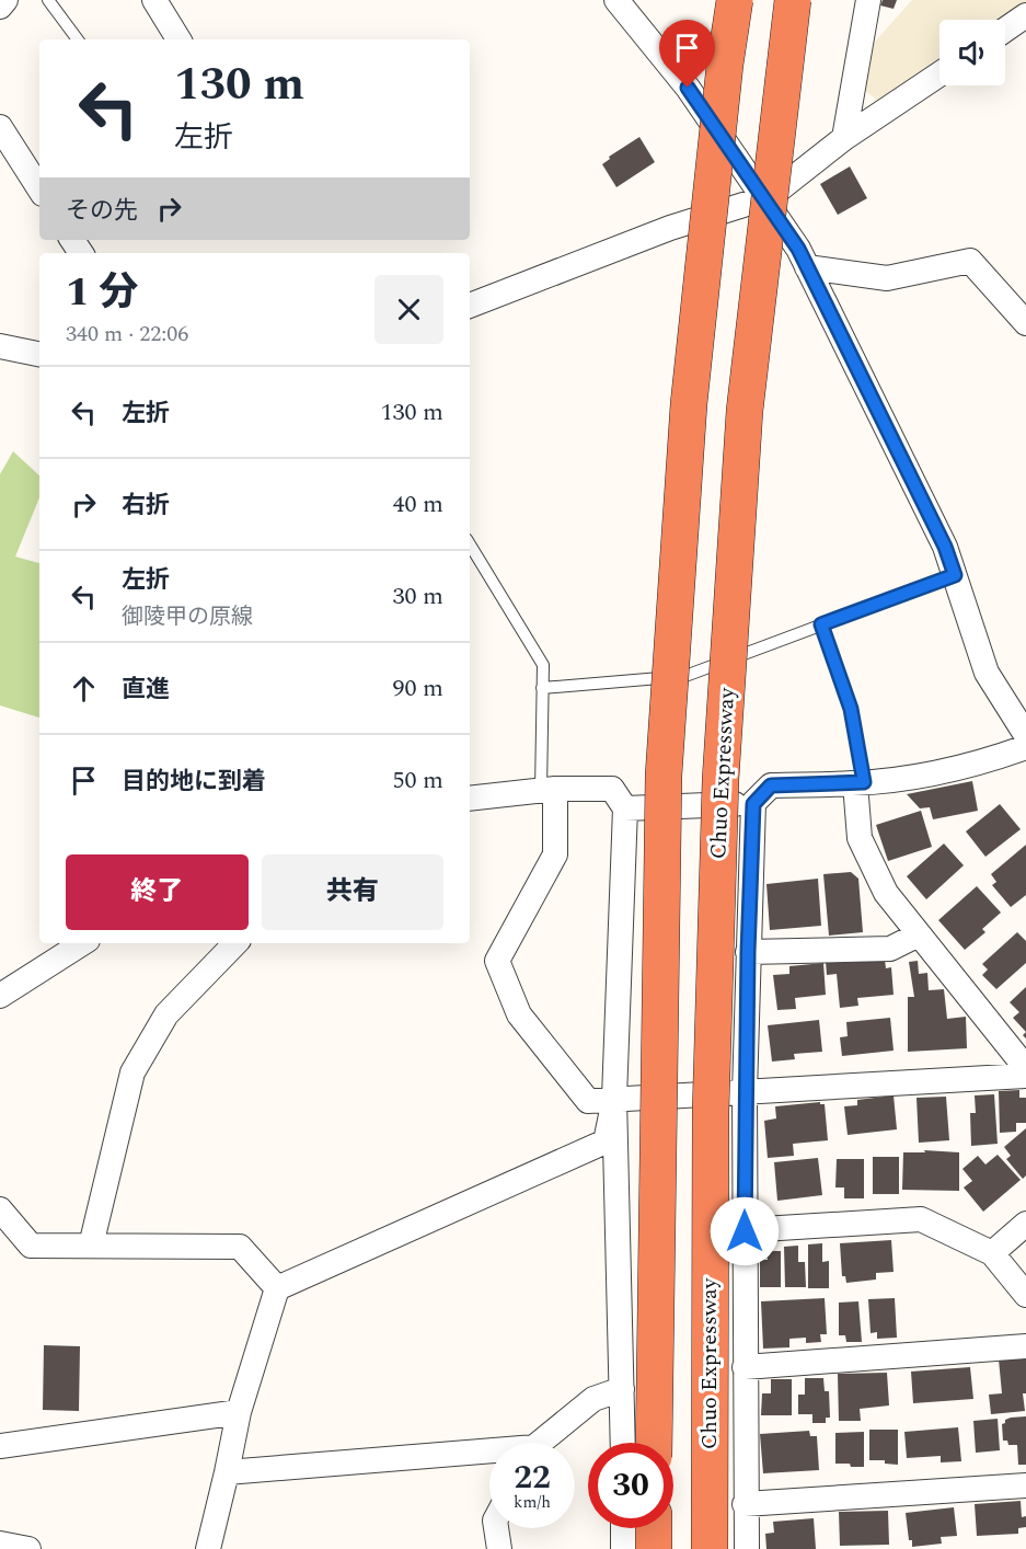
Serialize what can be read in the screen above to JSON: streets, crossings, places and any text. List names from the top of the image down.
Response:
{
  "streets": {
    "highway": ["Chuo Expressway"]
  },
  "page": {
    "turn": ["130 m", "左折"],
    "then": "その先",
    "heading": ["1 分", "340 m · 22:06"],
    "list": [
      {
        "name": "左折",
        "value": "130 m"
      },
      {
        "name": "右折",
        "value": "40 m"
      },
      {
        "name": "左折",
        "note": "御陵甲の原線",
        "value": "30 m"
      },
      {
        "name": "直進",
        "value": "90 m"
      },
      {
        "name": "目的地に到着",
        "value": "50 m"
      }
    ],
    "buttons": ["終了", "共有"],
    "speed": "22 km/h",
    "limit": "30"
  }
}
